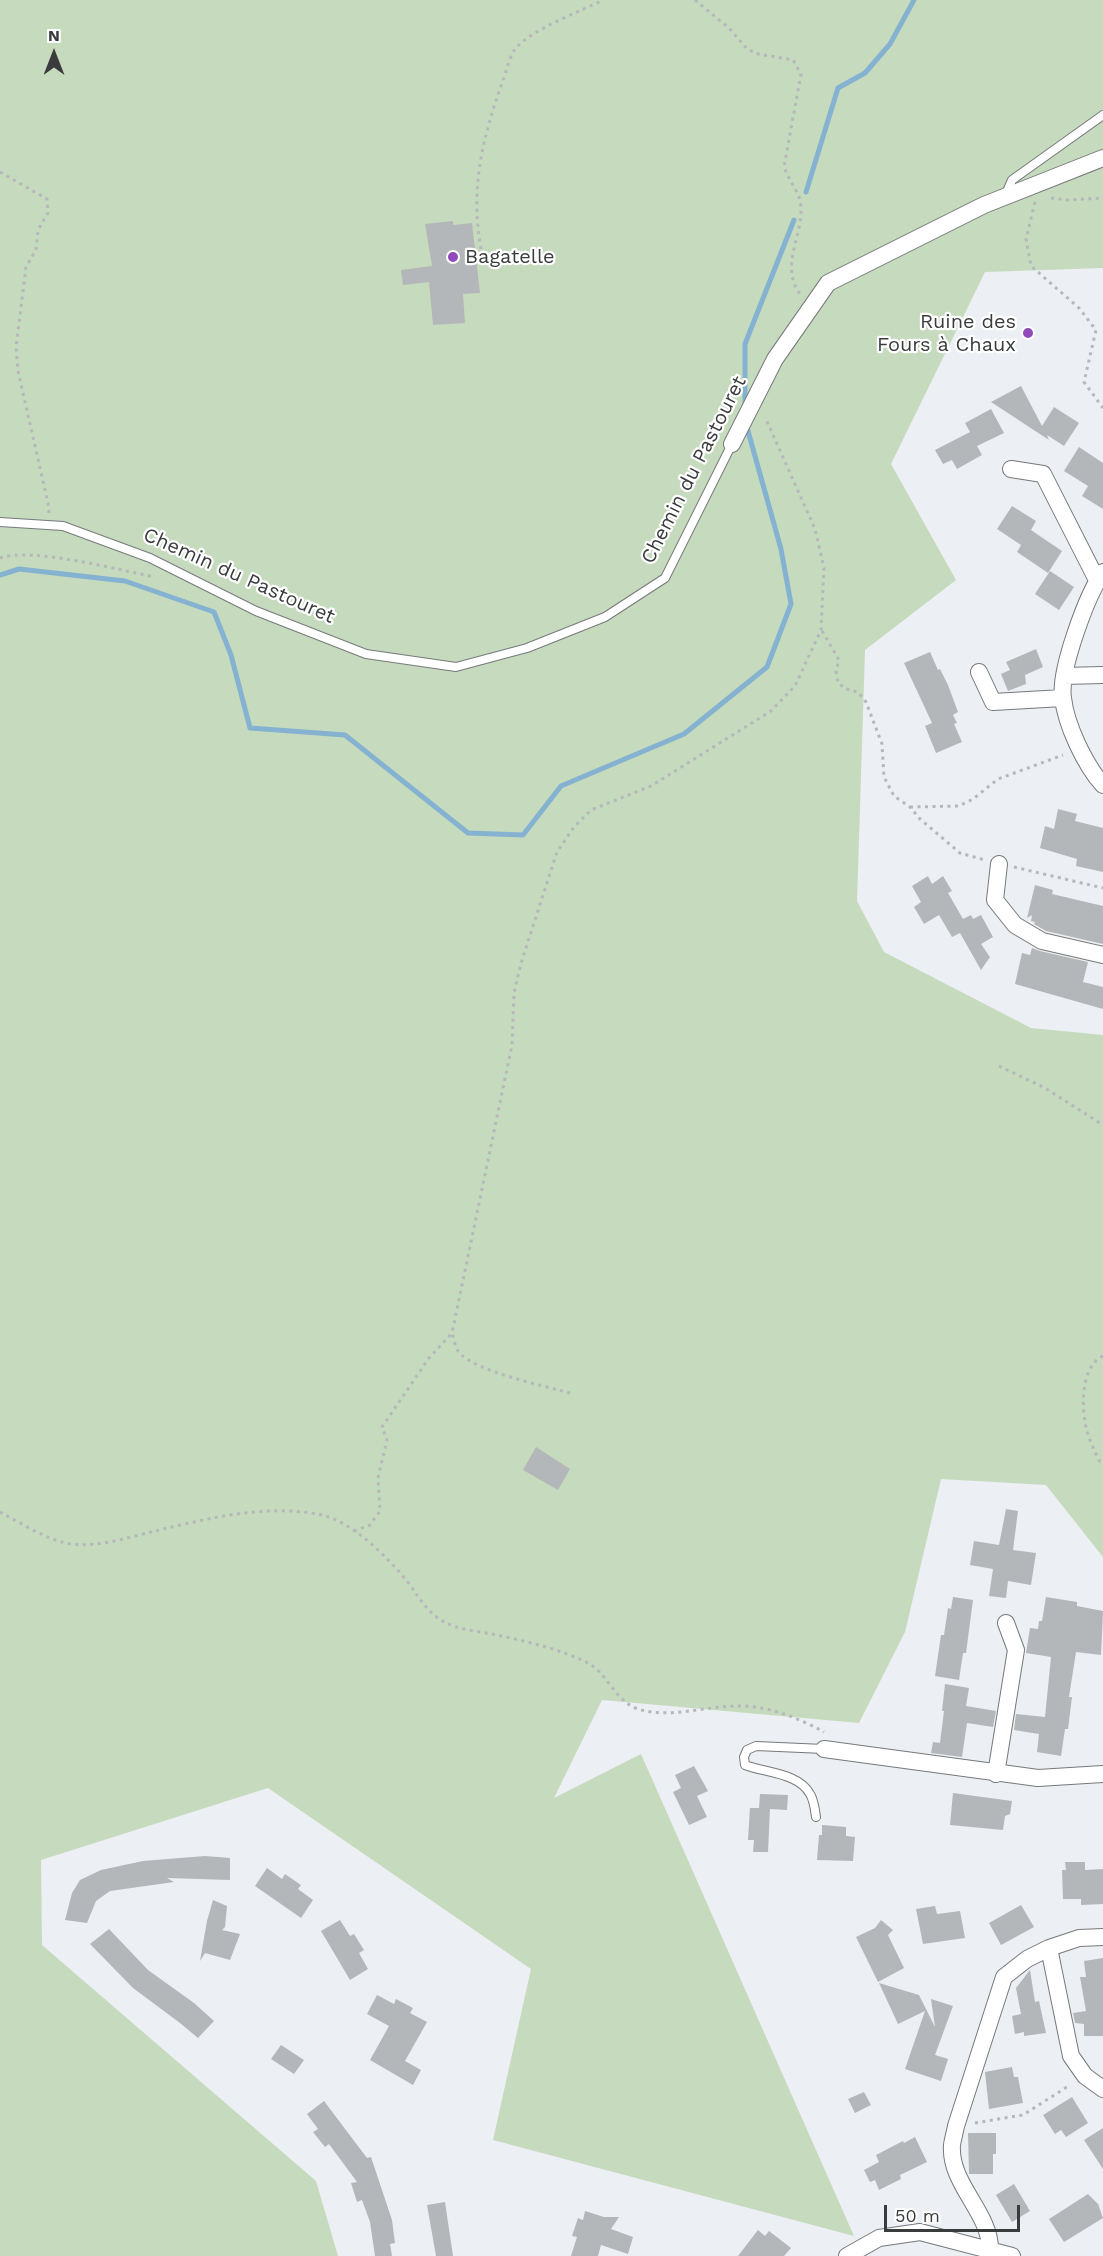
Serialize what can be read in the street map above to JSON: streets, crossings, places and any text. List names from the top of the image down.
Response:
{
  "streets": {
    "street": ["Chemin du Pastouret"]
  },
  "places": ["Bagatelle", "Ruine des Fours à Chaux"],
  "scale_bar": "50 m",
  "north": "top"
}
